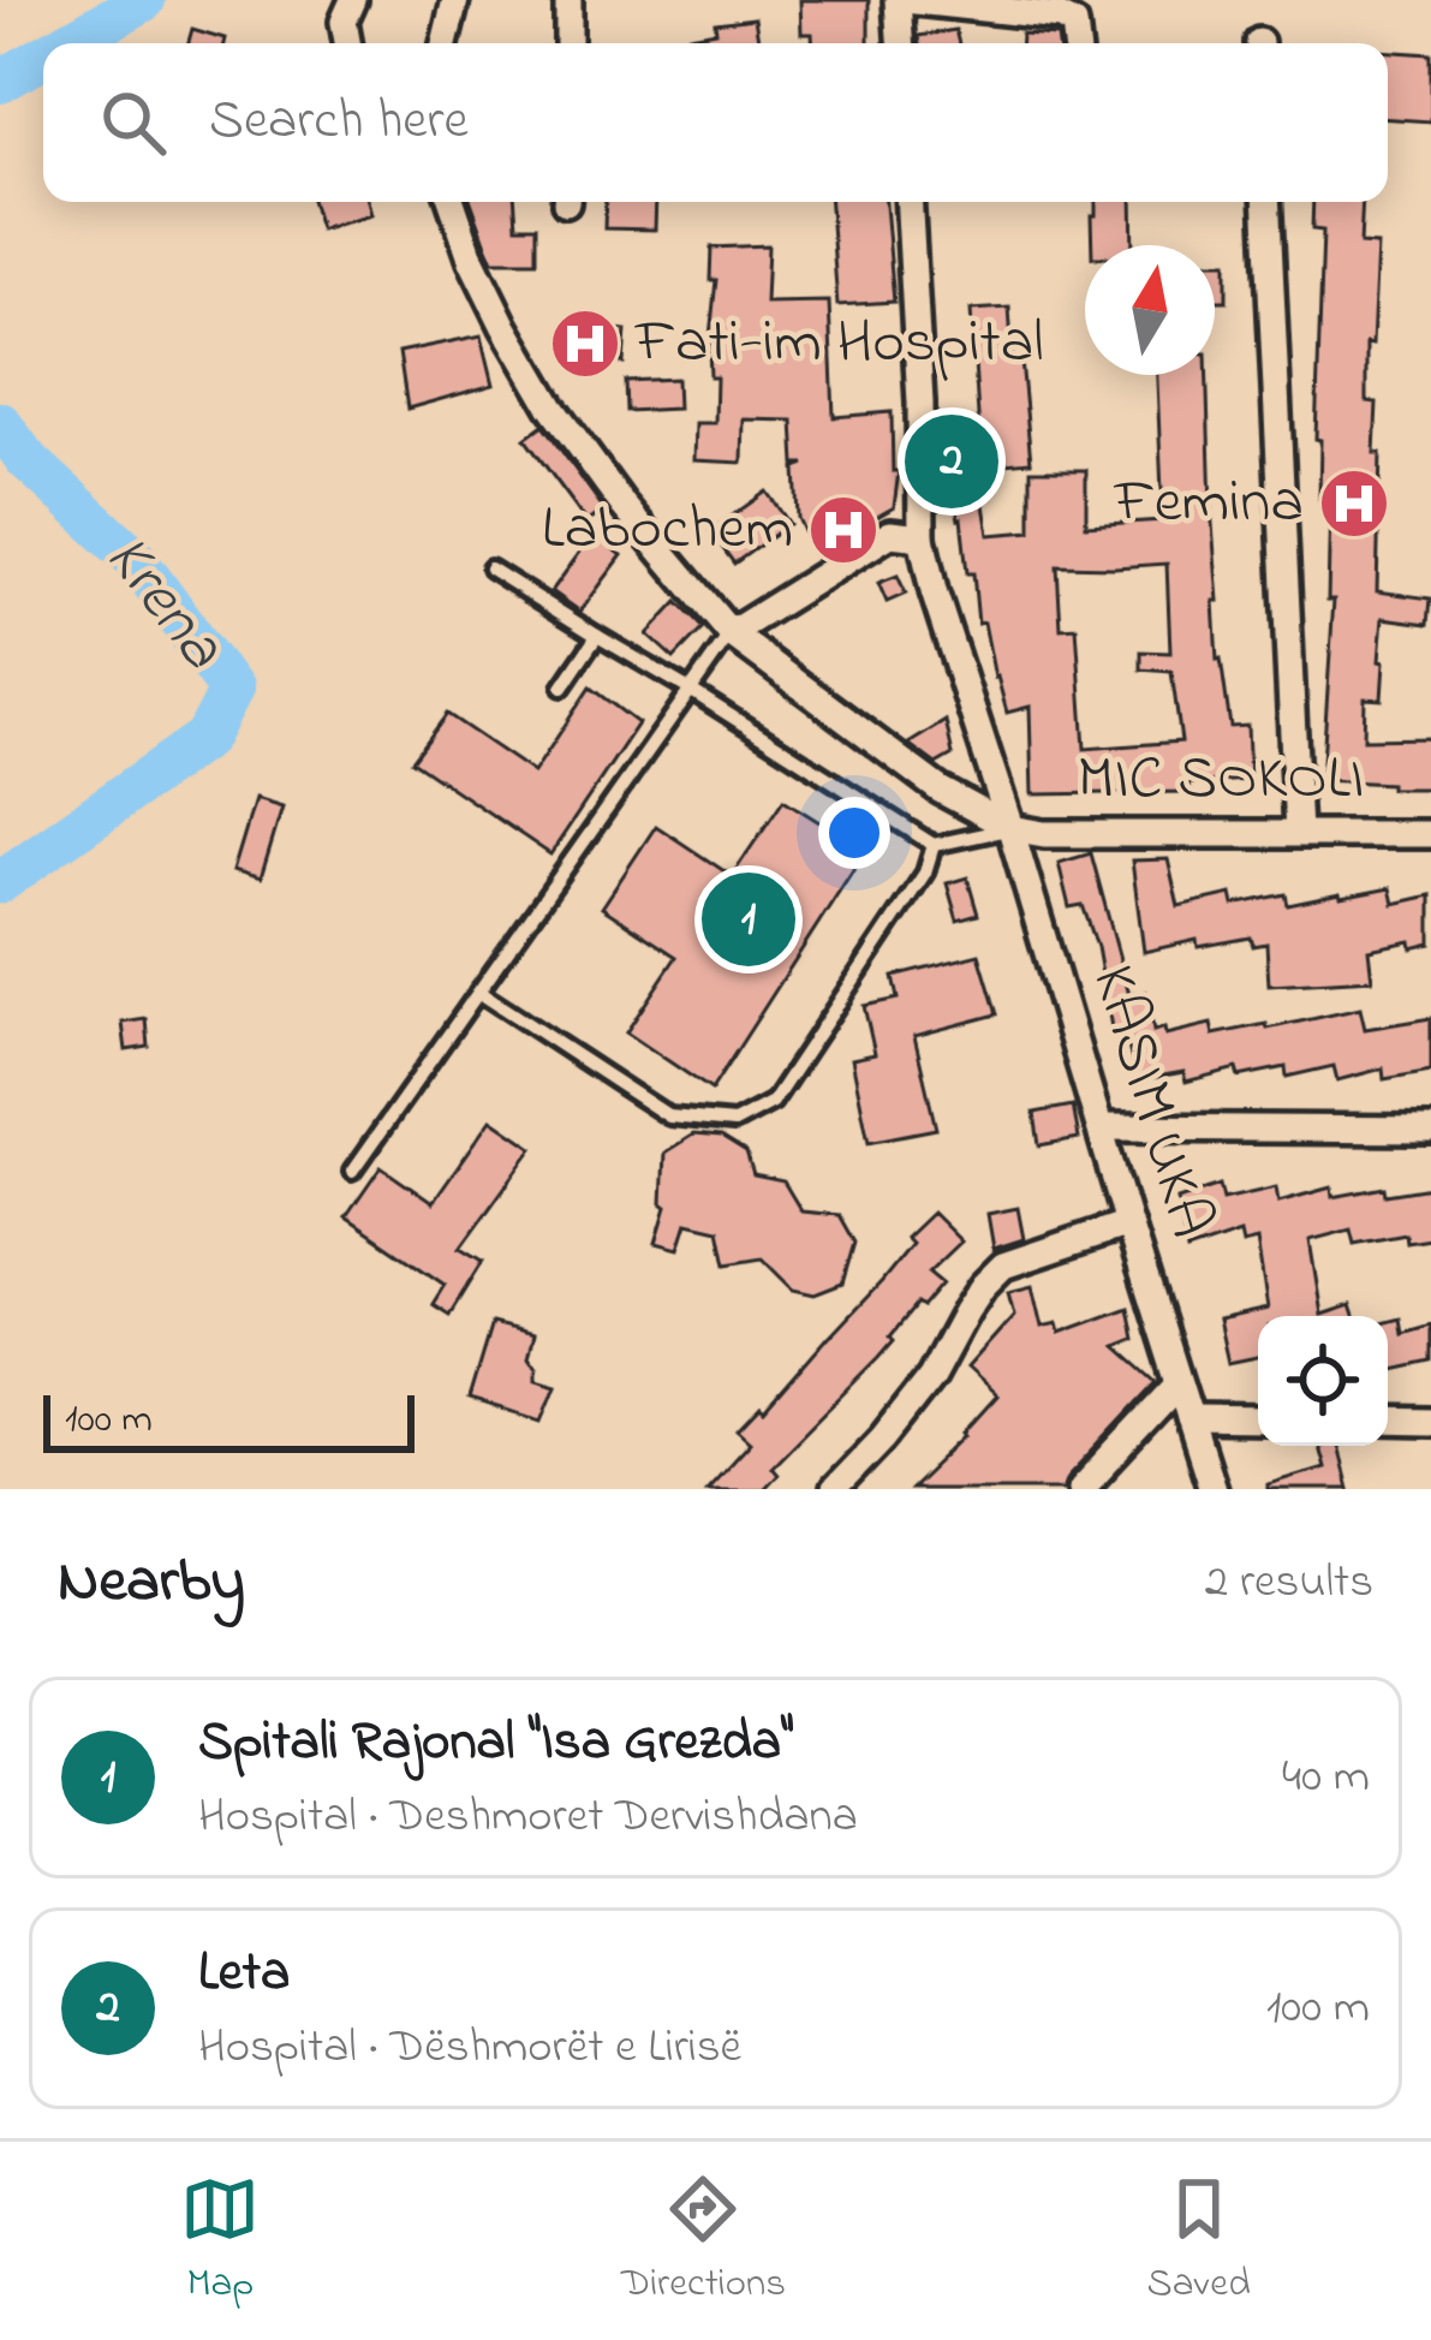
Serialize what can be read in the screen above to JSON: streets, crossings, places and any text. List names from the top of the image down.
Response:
{
  "streets": {
    "street": ["MIC SOKOLI", "KASIM UKA"]
  },
  "crossings": [
    ["MIC SOKOLI", "KASIM UKA"]
  ],
  "water": ["Krena"],
  "places": {
    "hospital": ["Fati-im Hospital", "Femina", "Labochem"]
  },
  "scale_bar": "100 m",
  "north": "top",
  "page": {
    "search": "Search here",
    "pins": ["2", "1"],
    "scale": "100 m",
    "heading": ["Nearby", "2 results"],
    "list": [
      {
        "mark": "1",
        "name": "Spitali Rajonal \"Isa Grezda\"",
        "note": "Hospital · Deshmoret Dervishdana",
        "value": "40 m"
      },
      {
        "mark": "2",
        "name": "Leta",
        "note": "Hospital · Dëshmorët e Lirisë",
        "value": "100 m"
      }
    ],
    "nav": ["Map", "Directions", "Saved"]
  }
}
